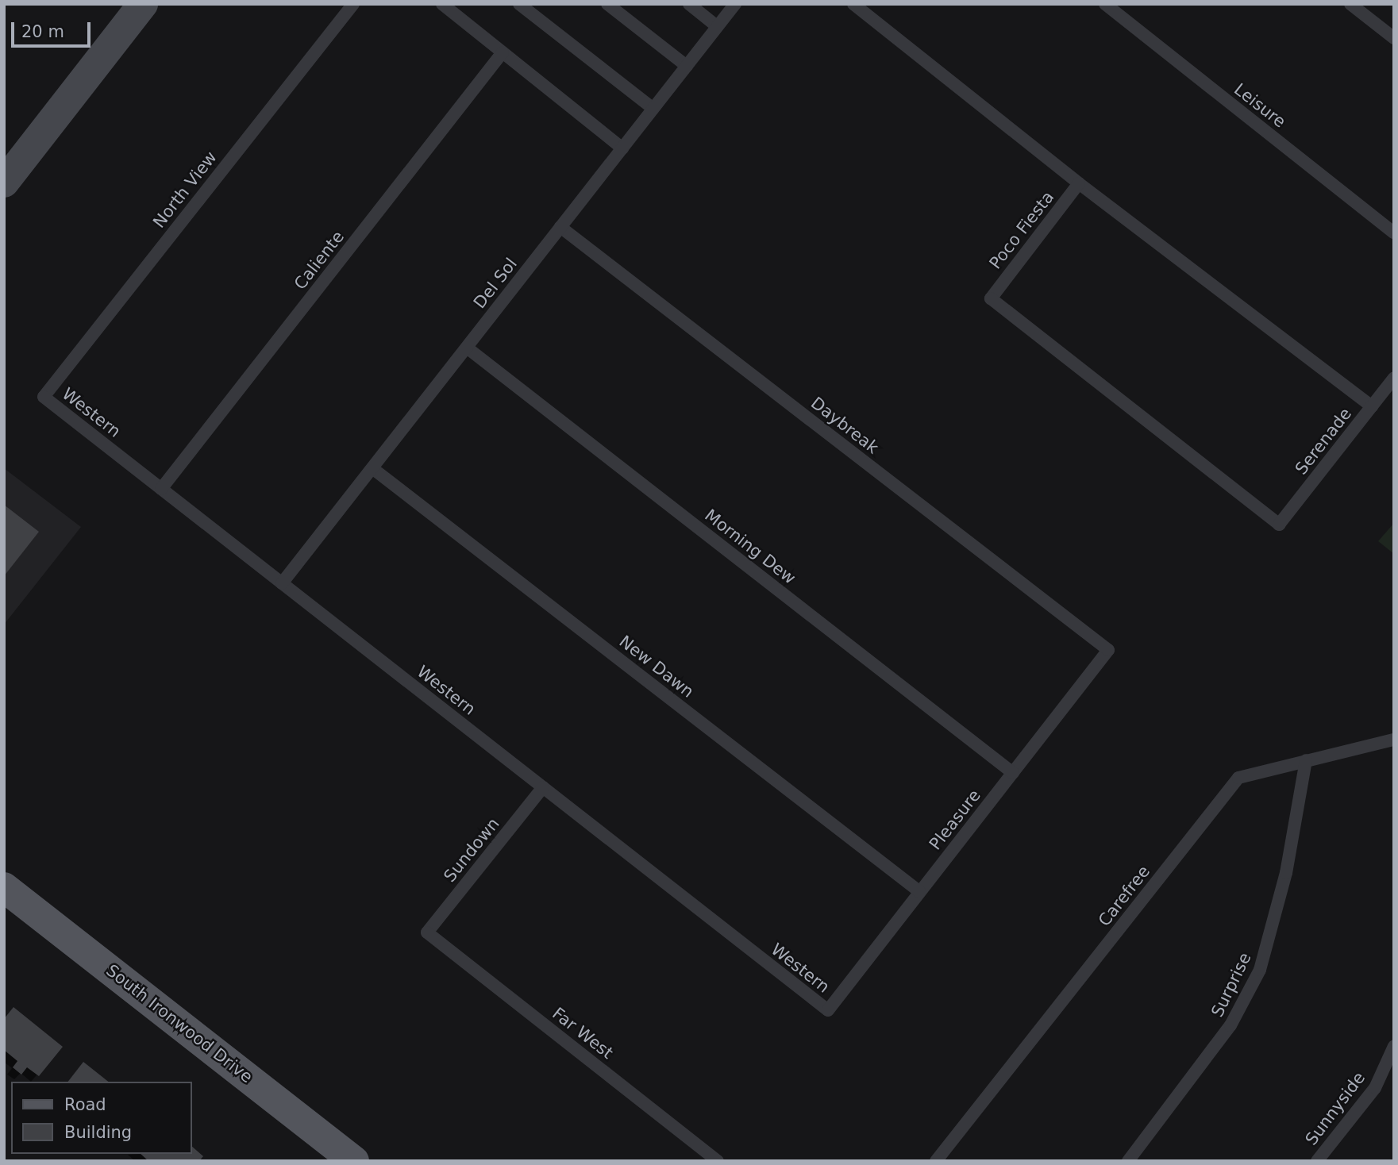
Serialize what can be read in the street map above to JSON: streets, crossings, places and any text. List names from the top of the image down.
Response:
{
  "streets": {
    "main road": ["South Ironwood Drive"],
    "lane": [
      "Leisure",
      "North View",
      "Poco Fiesta",
      "Caliente",
      "Del Sol",
      "Western",
      "Daybreak",
      "Serenade",
      "Morning Dew",
      "New Dawn",
      "Pleasure",
      "Sundown",
      "Carefree",
      "Surprise",
      "Far West",
      "Sunnyside"
    ]
  },
  "crossings": [
    ["North View", "Western"],
    ["Poco Fiesta", "Serenade"],
    ["Caliente", "Western"],
    ["Del Sol", "Western"],
    ["Del Sol", "Daybreak"],
    ["Del Sol", "Morning Dew"],
    ["Del Sol", "New Dawn"],
    ["Western", "Pleasure"],
    ["Western", "Sundown"],
    ["Daybreak", "Pleasure"],
    ["Morning Dew", "Pleasure"],
    ["New Dawn", "Pleasure"],
    ["Sundown", "Far West"],
    ["Carefree", "Surprise"]
  ],
  "legend": ["Road", "Building"],
  "scale_bar": "20 m"
}
